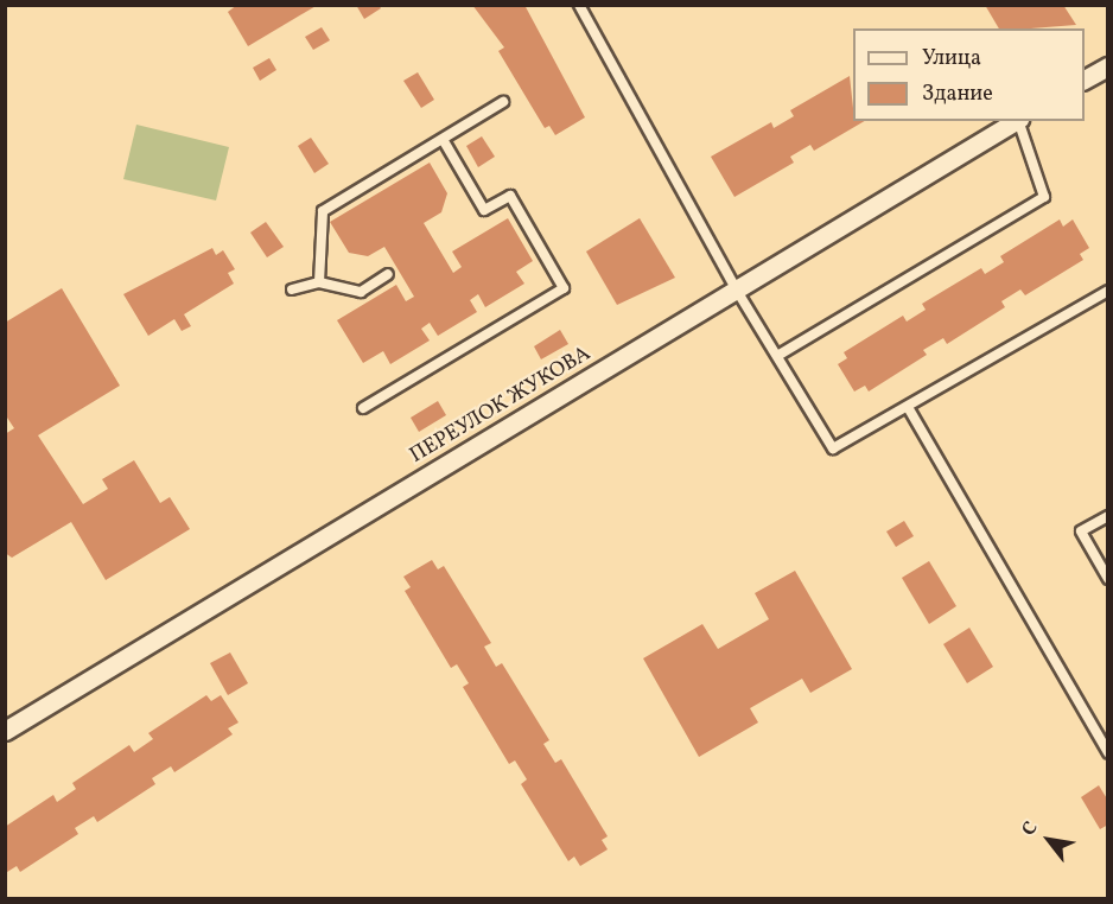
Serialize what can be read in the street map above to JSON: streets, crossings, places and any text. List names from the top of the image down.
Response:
{
  "streets": {
    "street": ["ПЕРЕУЛОК ЖУКОВА"]
  },
  "legend": ["Улица", "Здание"],
  "north": "top left"
}
